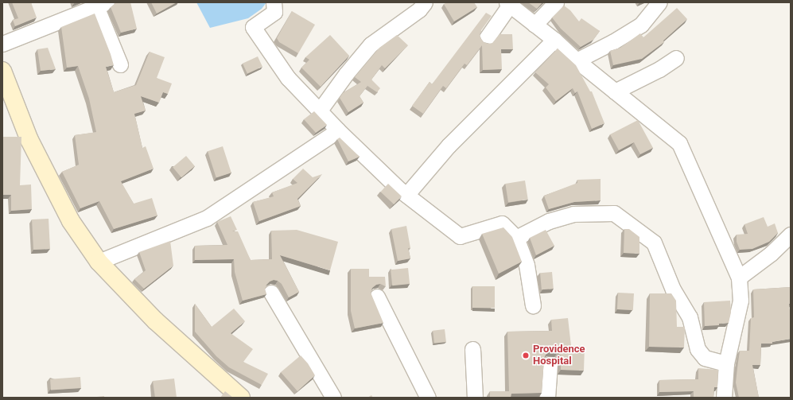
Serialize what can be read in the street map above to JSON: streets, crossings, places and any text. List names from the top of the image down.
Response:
{
  "places": ["Providence Hospital"]
}
